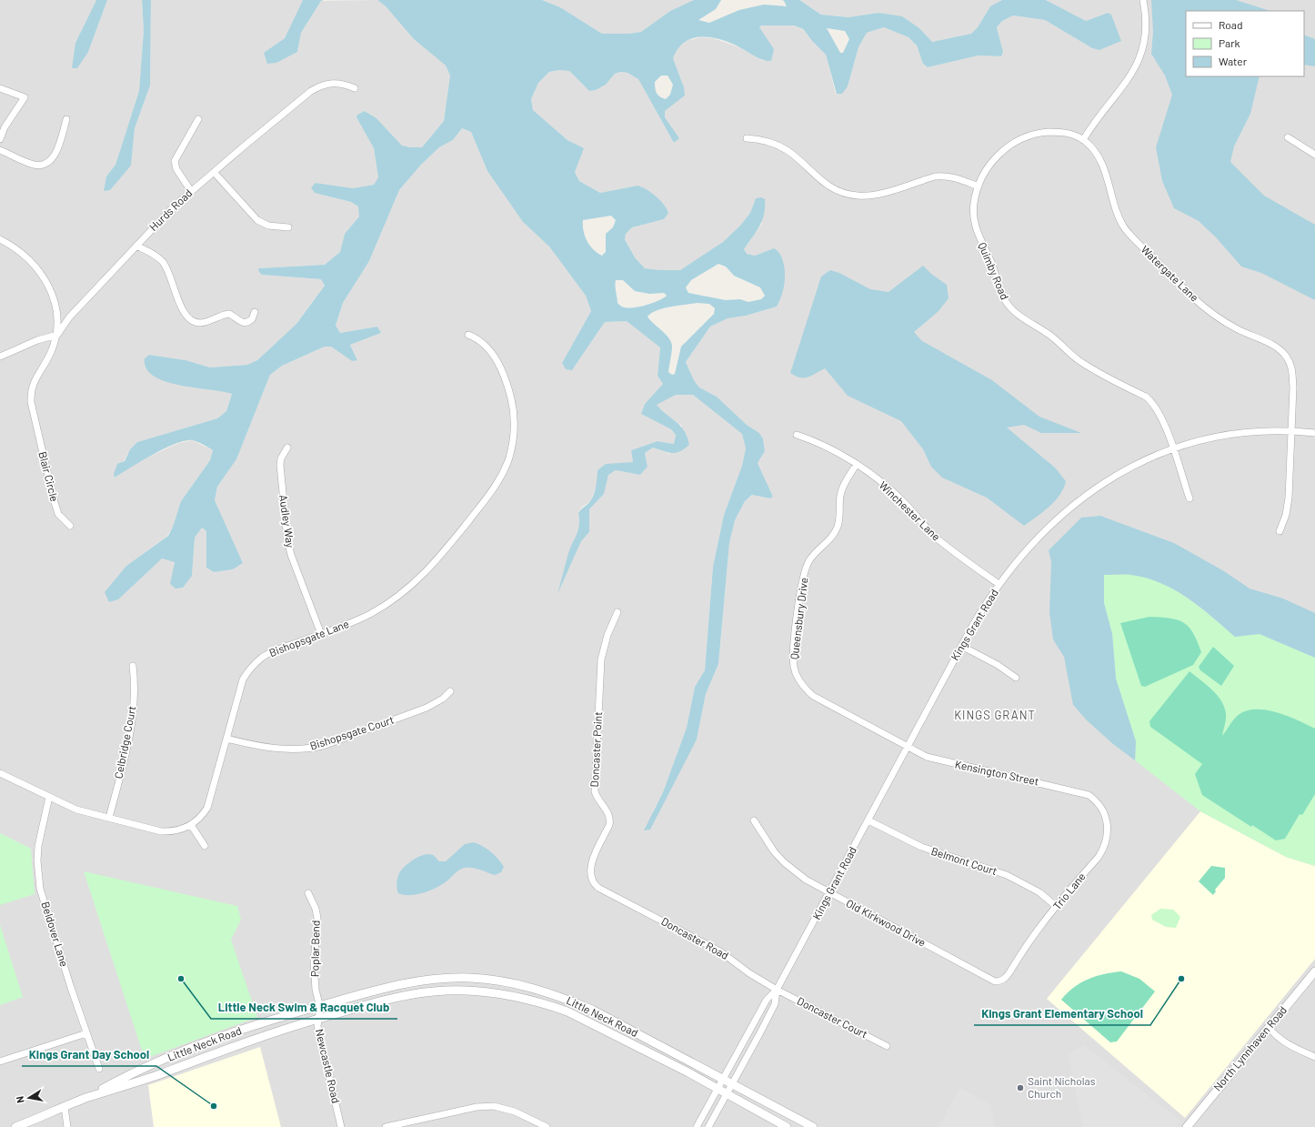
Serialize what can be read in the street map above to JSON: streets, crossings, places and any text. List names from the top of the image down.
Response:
{
  "streets": {
    "street": [
      "Hurds Road",
      "Quimby Road",
      "Watergate Lane",
      "Blair Circle",
      "Winchester Lane",
      "Audley Way",
      "Queensbury Drive",
      "Kings Grant Road",
      "Bishopsgate Lane",
      "Bishopsgate Court",
      "Celbridge Court",
      "Doncaster Point",
      "Kensington Street",
      "Belmont Court",
      "Trio Lane",
      "Old Kirkwood Drive",
      "Beldover Lane",
      "Doncaster Road",
      "Poplar Bend",
      "Little Neck Road",
      "Doncaster Court",
      "North Lynnhaven Road",
      "Newcastle Road"
    ]
  },
  "crossings": [
    ["Hurds Road", "Blair Circle"],
    ["Quimby Road", "Watergate Lane"],
    ["Quimby Road", "Kings Grant Road"],
    ["Watergate Lane", "Kings Grant Road"],
    ["Winchester Lane", "Queensbury Drive"],
    ["Winchester Lane", "Kings Grant Road"],
    ["Audley Way", "Bishopsgate Lane"],
    ["Queensbury Drive", "Kings Grant Road"],
    ["Queensbury Drive", "Kensington Street"],
    ["Kings Grant Road", "Kensington Street"],
    ["Kings Grant Road", "Belmont Court"],
    ["Kings Grant Road", "Old Kirkwood Drive"],
    ["Kings Grant Road", "Doncaster Road"],
    ["Kings Grant Road", "Little Neck Road"],
    ["Kings Grant Road", "Doncaster Court"],
    ["Bishopsgate Lane", "Bishopsgate Court"],
    ["Bishopsgate Lane", "Celbridge Court"],
    ["Bishopsgate Lane", "Beldover Lane"],
    ["Doncaster Point", "Doncaster Road"],
    ["Kensington Street", "Trio Lane"],
    ["Belmont Court", "Trio Lane"],
    ["Trio Lane", "Old Kirkwood Drive"],
    ["Doncaster Road", "Doncaster Court"],
    ["Poplar Bend", "Little Neck Road"],
    ["Poplar Bend", "Newcastle Road"],
    ["Little Neck Road", "Newcastle Road"]
  ],
  "districts": ["KINGS GRANT"],
  "places": [
    "Little Neck Swim & Racquet Club",
    "Kings Grant Elementary School",
    "Saint Nicholas Church",
    "Kings Grant Day School"
  ],
  "legend": ["Road", "Park", "Water"],
  "north": "left"
}
